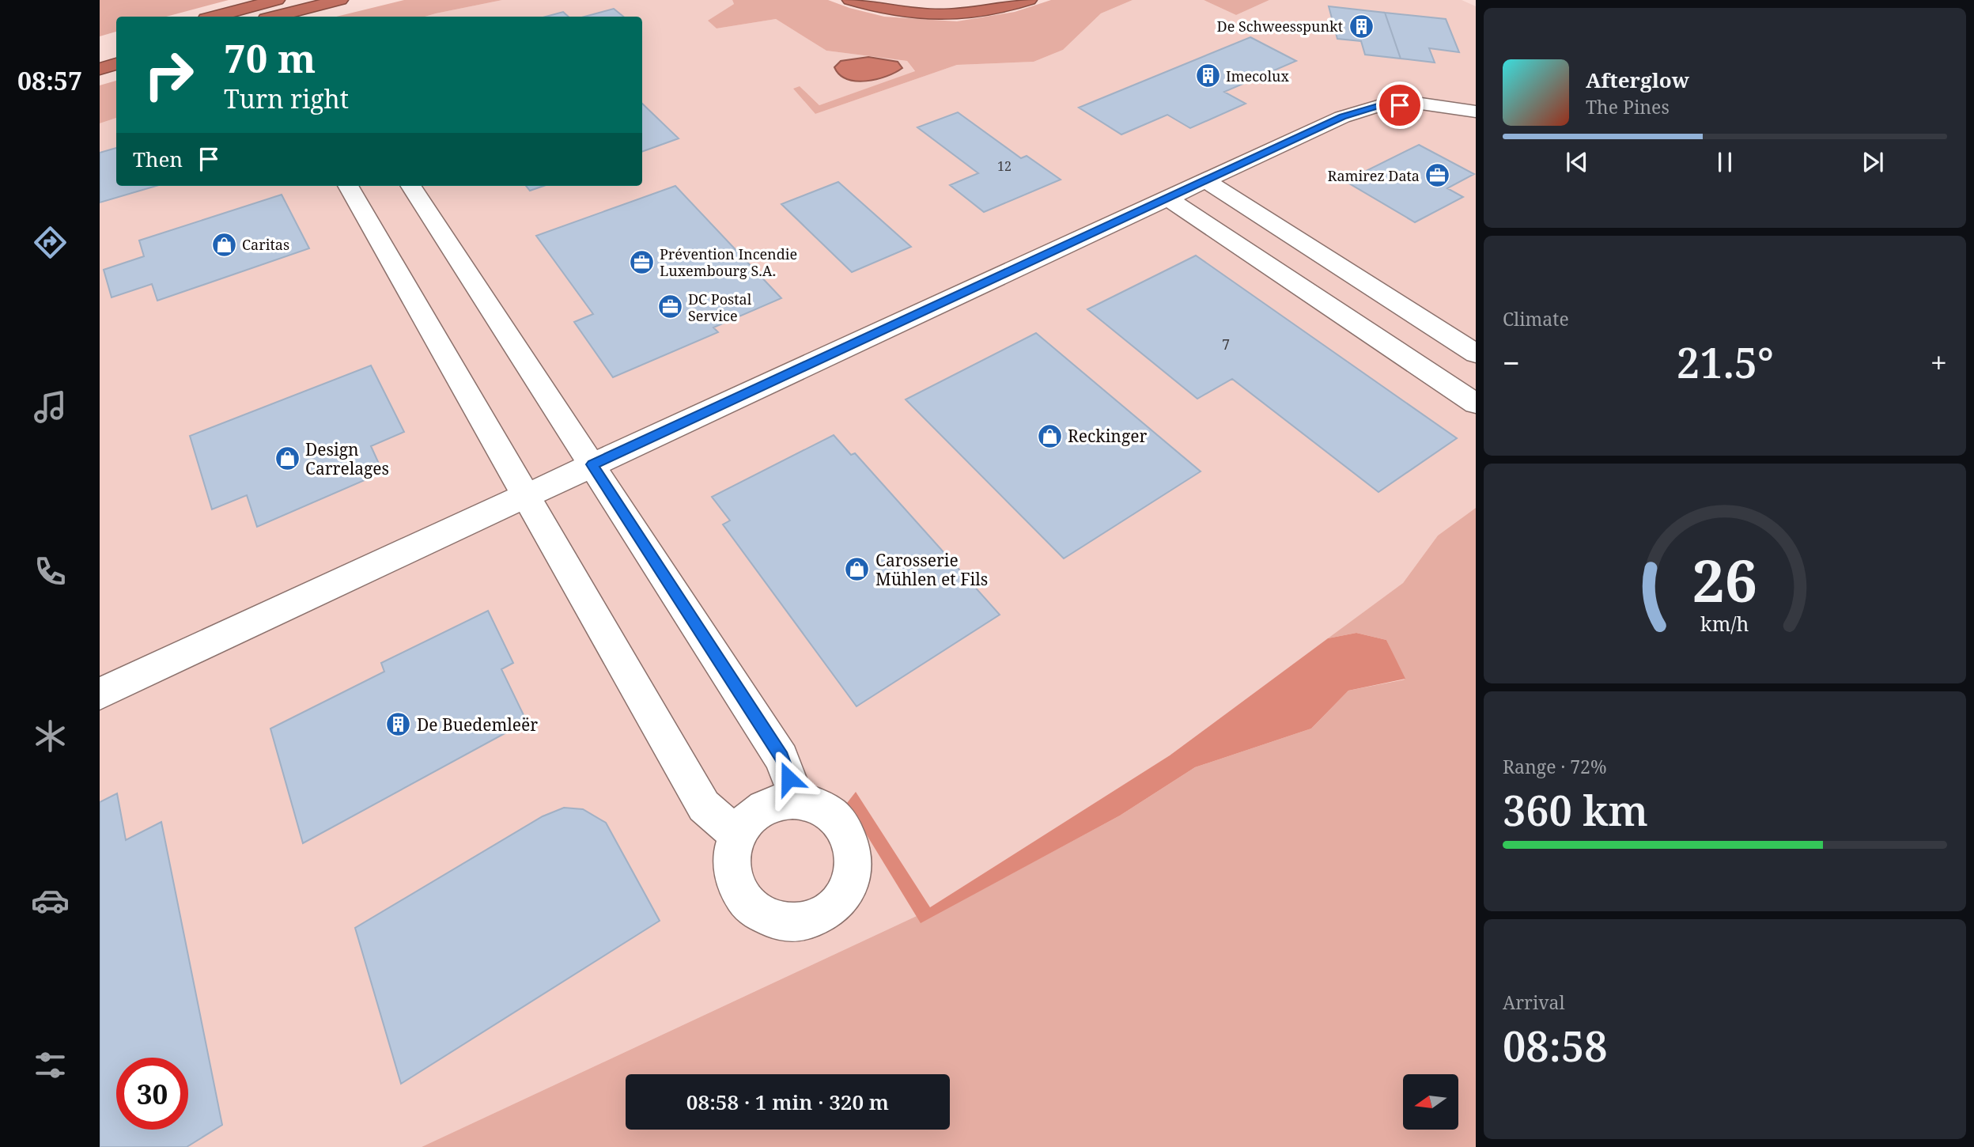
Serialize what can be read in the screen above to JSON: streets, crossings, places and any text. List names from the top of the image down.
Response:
{
  "places": {
    "building": ["De Schweesspunkt", "Imecolux", "De Buedemleër"],
    "office": ["Ramirez Data", "Prévention Incendie Luxembourg S.A.", "DC Postal Service"],
    "shop": [
      "Caritas",
      "Reckinger",
      "Design Carrelages",
      "Carosserie Mühlen et Fils"
    ]
  },
  "house_numbers": ["12", "7"],
  "north": "left",
  "page": {
    "tabs": "08:57",
    "turn": ["70 m", "Turn right"],
    "song": ["Afterglow", "The Pines"],
    "then": "Then",
    "tile": [
      "Climate",
      ["Range · 72%", "360 km"],
      ["Arrival", "08:58"]
    ],
    "heat": ["−", "21.5°", "+"],
    "limit": "30",
    "trip": "08:58 · 1 min · 320 m",
    "gauge": ["26", "km/h"]
  }
}
